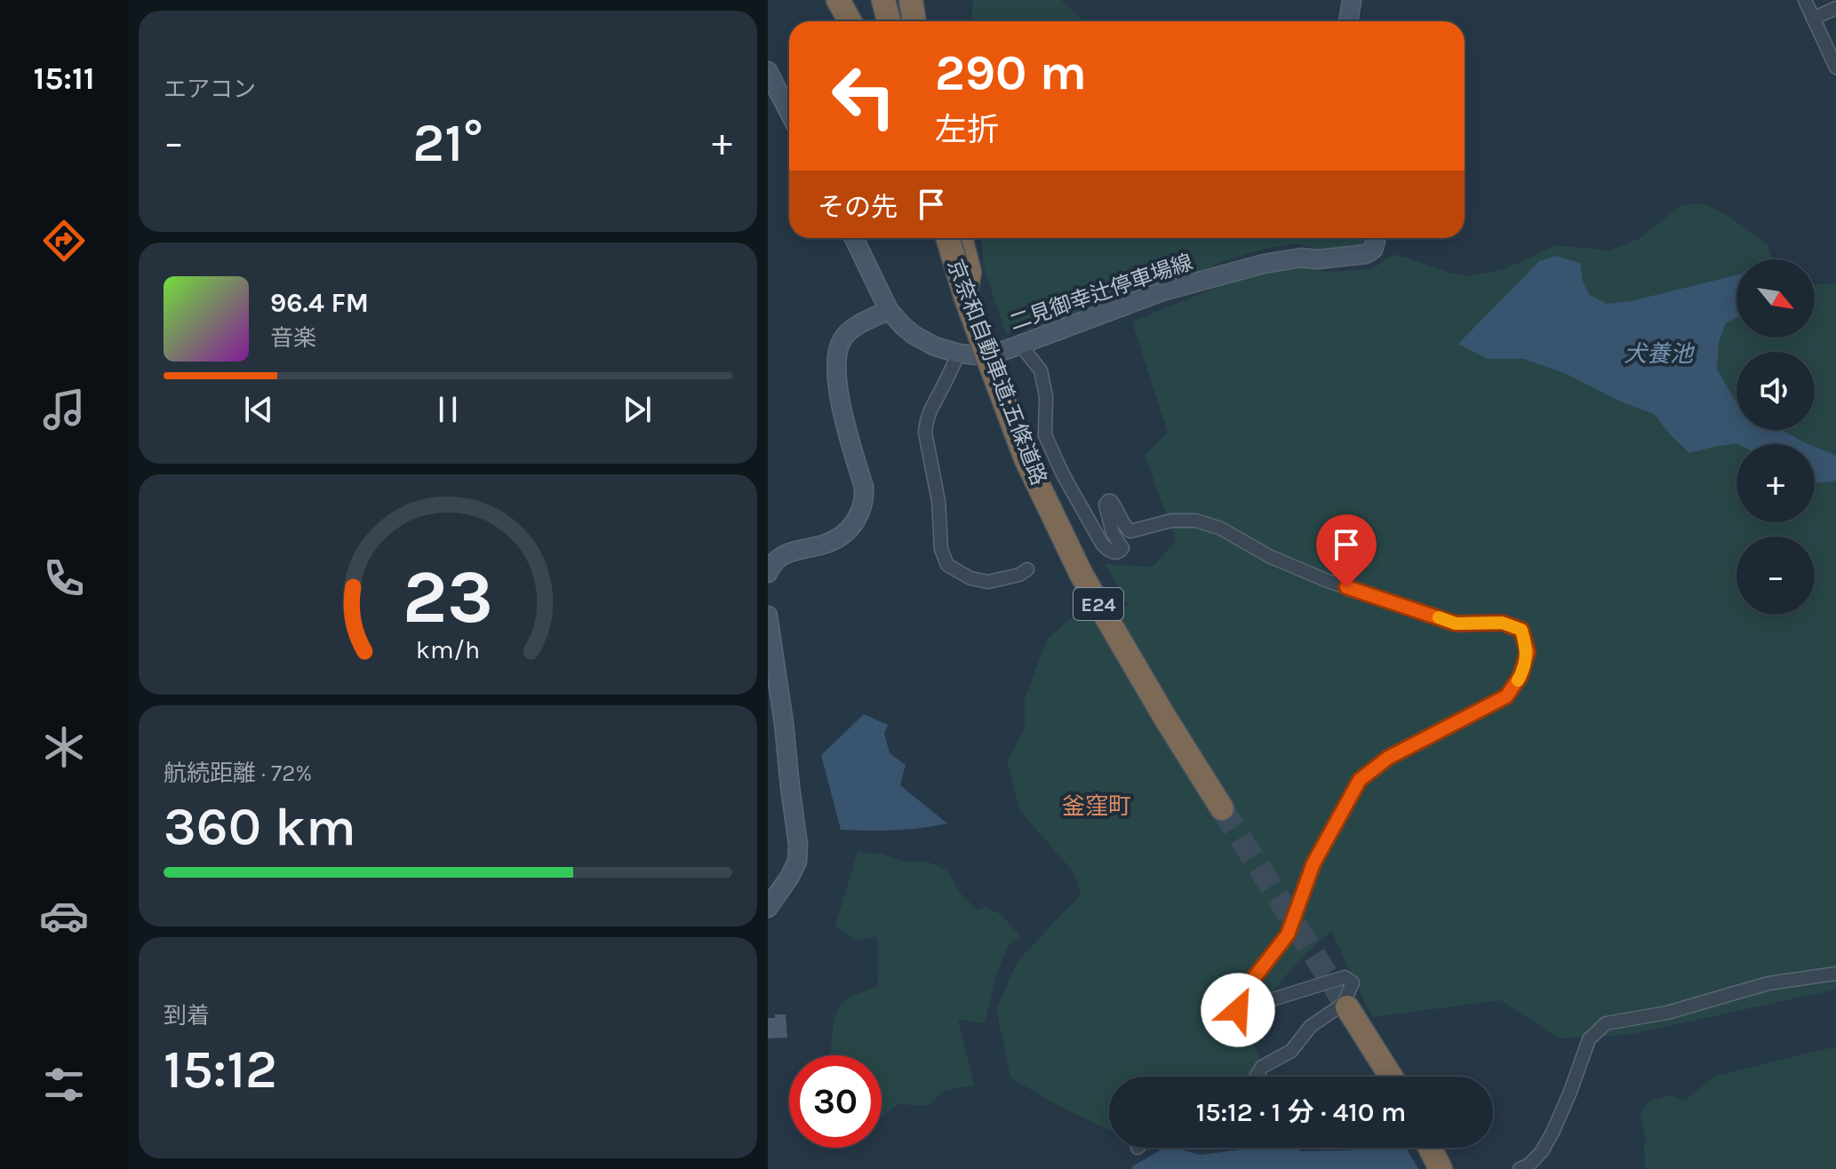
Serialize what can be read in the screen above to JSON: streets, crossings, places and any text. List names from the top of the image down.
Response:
{
  "streets": {
    "highway": ["京奈和自動車道;五條道路", "E24"],
    "main road": ["二見御幸辻停車場線"]
  },
  "districts": ["釜窪町"],
  "water": ["犬養池"],
  "north": "bottom right",
  "page": {
    "tabs": "15:11",
    "tile": [
      "エアコン",
      ["航続距離 · 72%", "360 km"],
      ["到着", "15:12"]
    ],
    "turn": ["290 m", "左折"],
    "heat": ["−", "21°", "+"],
    "then": "その先",
    "map_buttons": ["+", "−"],
    "song": ["96.4 FM", "音楽"],
    "limit": "30",
    "trip": "15:12 · 1 分 · 410 m",
    "gauge": ["23", "km/h"]
  }
}
